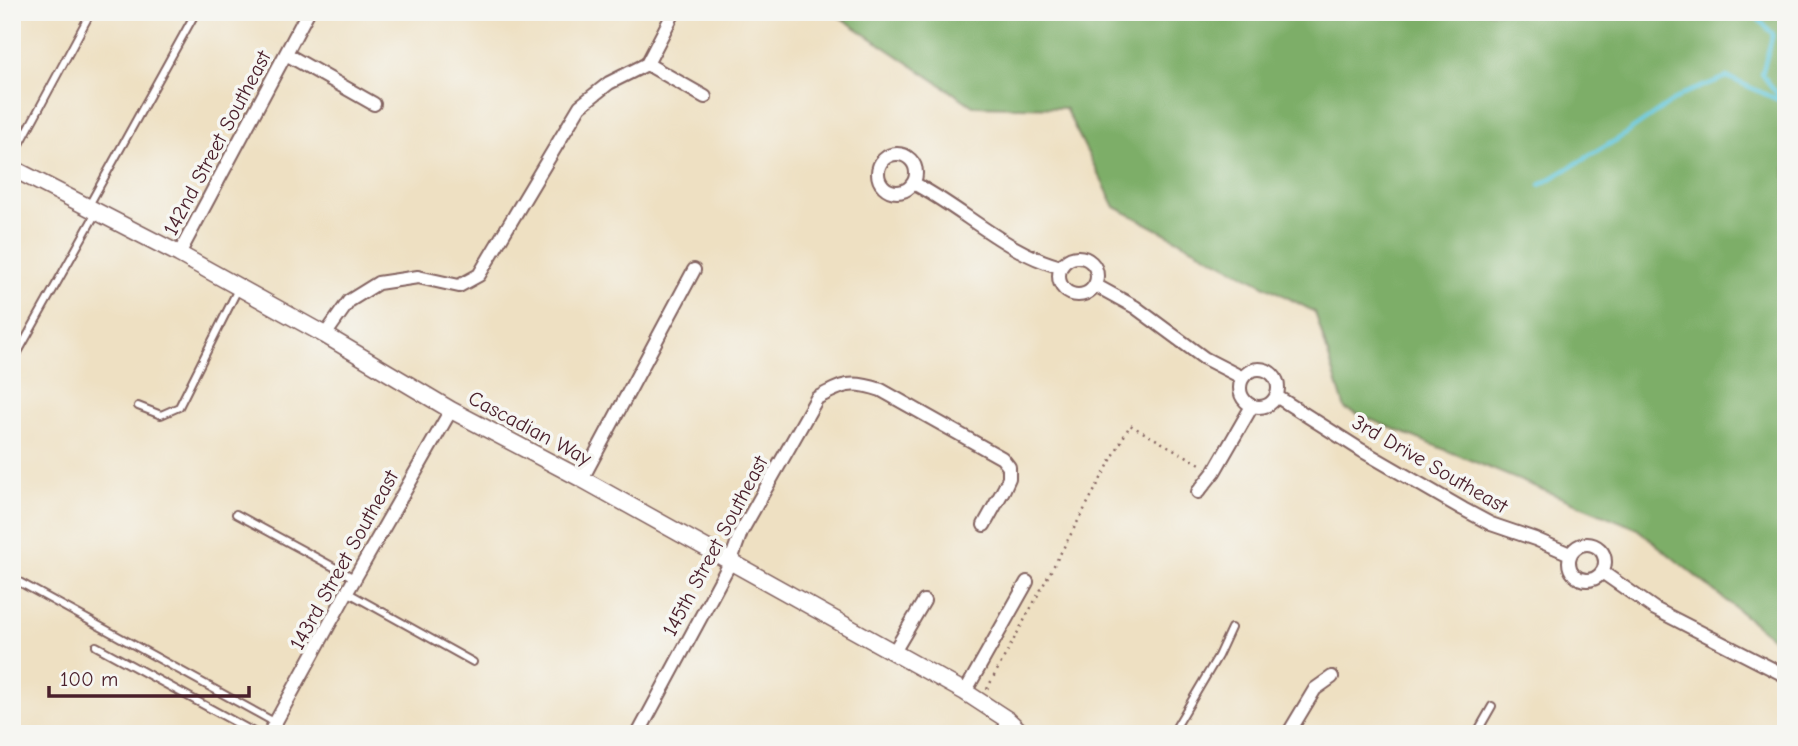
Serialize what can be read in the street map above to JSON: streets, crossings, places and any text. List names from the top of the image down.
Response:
{
  "streets": {
    "street": [
      "142nd Street Southeast",
      "Cascadian Way",
      "3rd Drive Southeast",
      "145th Street Southeast",
      "143rd Street Southeast"
    ]
  },
  "crossings": [
    ["142nd Street Southeast", "Cascadian Way"],
    ["Cascadian Way", "145th Street Southeast"],
    ["Cascadian Way", "143rd Street Southeast"]
  ],
  "scale_bar": "100 m"
}
